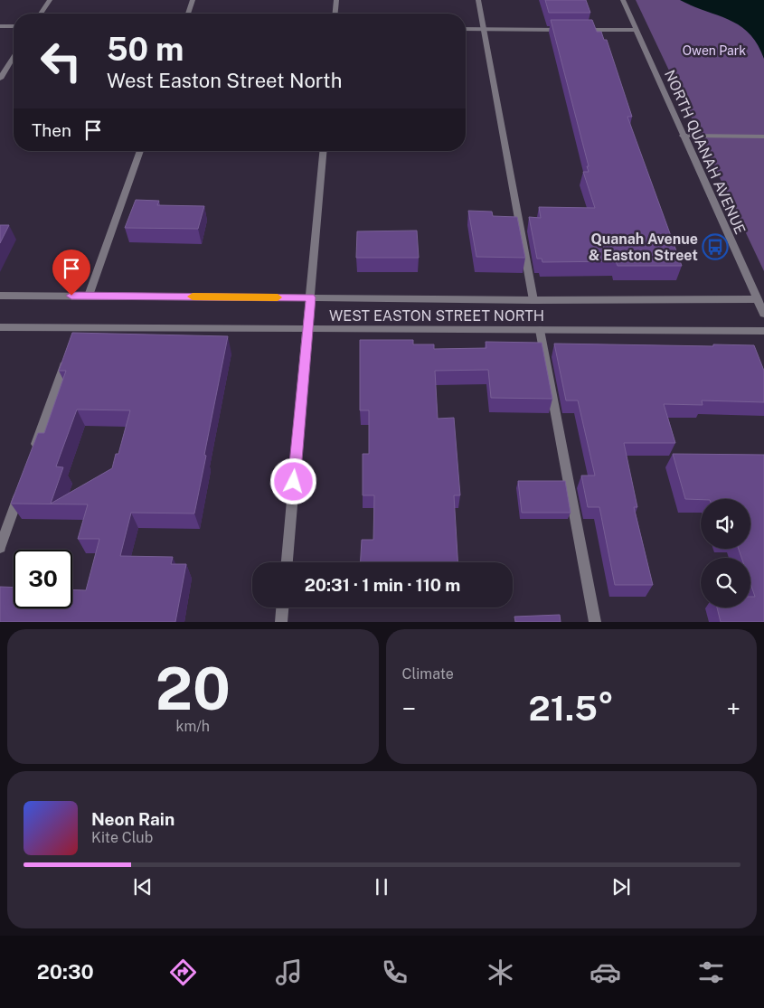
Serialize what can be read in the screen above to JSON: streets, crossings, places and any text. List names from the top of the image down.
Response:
{
  "streets": {
    "street": ["NORTH QUANAH AVENUE", "WEST EASTON STREET NORTH"]
  },
  "crossings": [
    ["NORTH QUANAH AVENUE", "WEST EASTON STREET NORTH"]
  ],
  "parks": ["Owen Park"],
  "places": {
    "bus stop": ["Quanah Avenue & Easton Street"]
  },
  "page": {
    "turn": ["50 m", "West Easton Street North"],
    "then": "Then",
    "limit": "30",
    "trip": "20:31 · 1 min · 110 m",
    "tile": [
      ["20", "km/h"],
      "Climate"
    ],
    "heat": ["−", "21.5°", "+"],
    "song": ["Neon Rain", "Kite Club"],
    "tabs": "20:30"
  }
}
